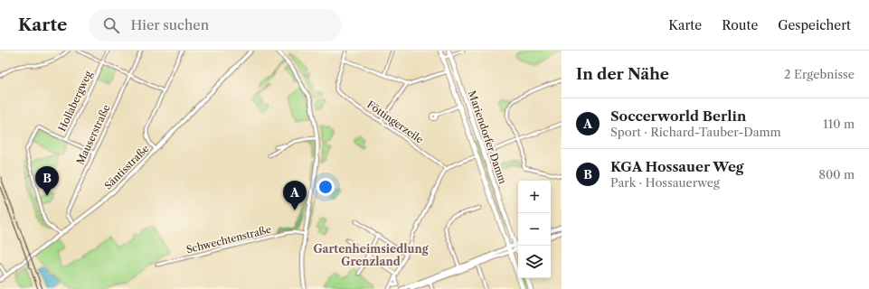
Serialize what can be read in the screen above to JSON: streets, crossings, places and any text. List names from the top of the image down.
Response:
{
  "streets": {
    "main road": ["Mariendorfer Damm"],
    "street": [
      "Hollabergweg",
      "Föttingerzeile",
      "Mauserstraße",
      "Säntisstraße",
      "Schwechtenstraße"
    ]
  },
  "crossings": [
    ["Mauserstraße", "Säntisstraße"]
  ],
  "districts": ["Gartenheimsiedlung Grenzland"],
  "page": {
    "header": "Karte",
    "search": "Hier suchen",
    "nav": ["Karte", "Route", "Gespeichert"],
    "heading": ["In der Nähe", "2 Ergebnisse"],
    "list": [
      {
        "mark": "A",
        "name": "Soccerworld Berlin",
        "note": "Sport · Richard-Tauber-Damm",
        "value": "110 m"
      },
      {
        "mark": "B",
        "name": "KGA Hossauer Weg",
        "note": "Park · Hossauerweg",
        "value": "800 m"
      }
    ],
    "pins": ["B", "A"],
    "map_buttons": ["+", "−"]
  }
}
